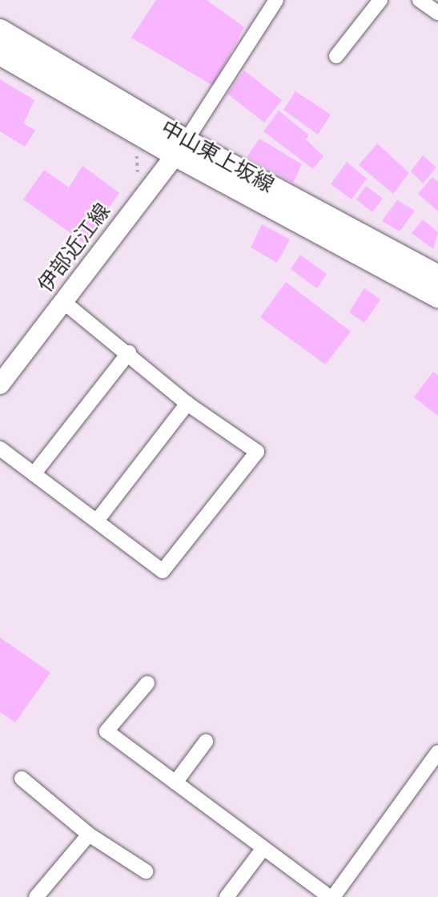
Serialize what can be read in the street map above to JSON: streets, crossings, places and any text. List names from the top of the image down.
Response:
{
  "streets": {
    "main road": ["中山東上坂線", "伊部近江線"]
  },
  "crossings": [
    ["中山東上坂線", "伊部近江線"]
  ]
}
